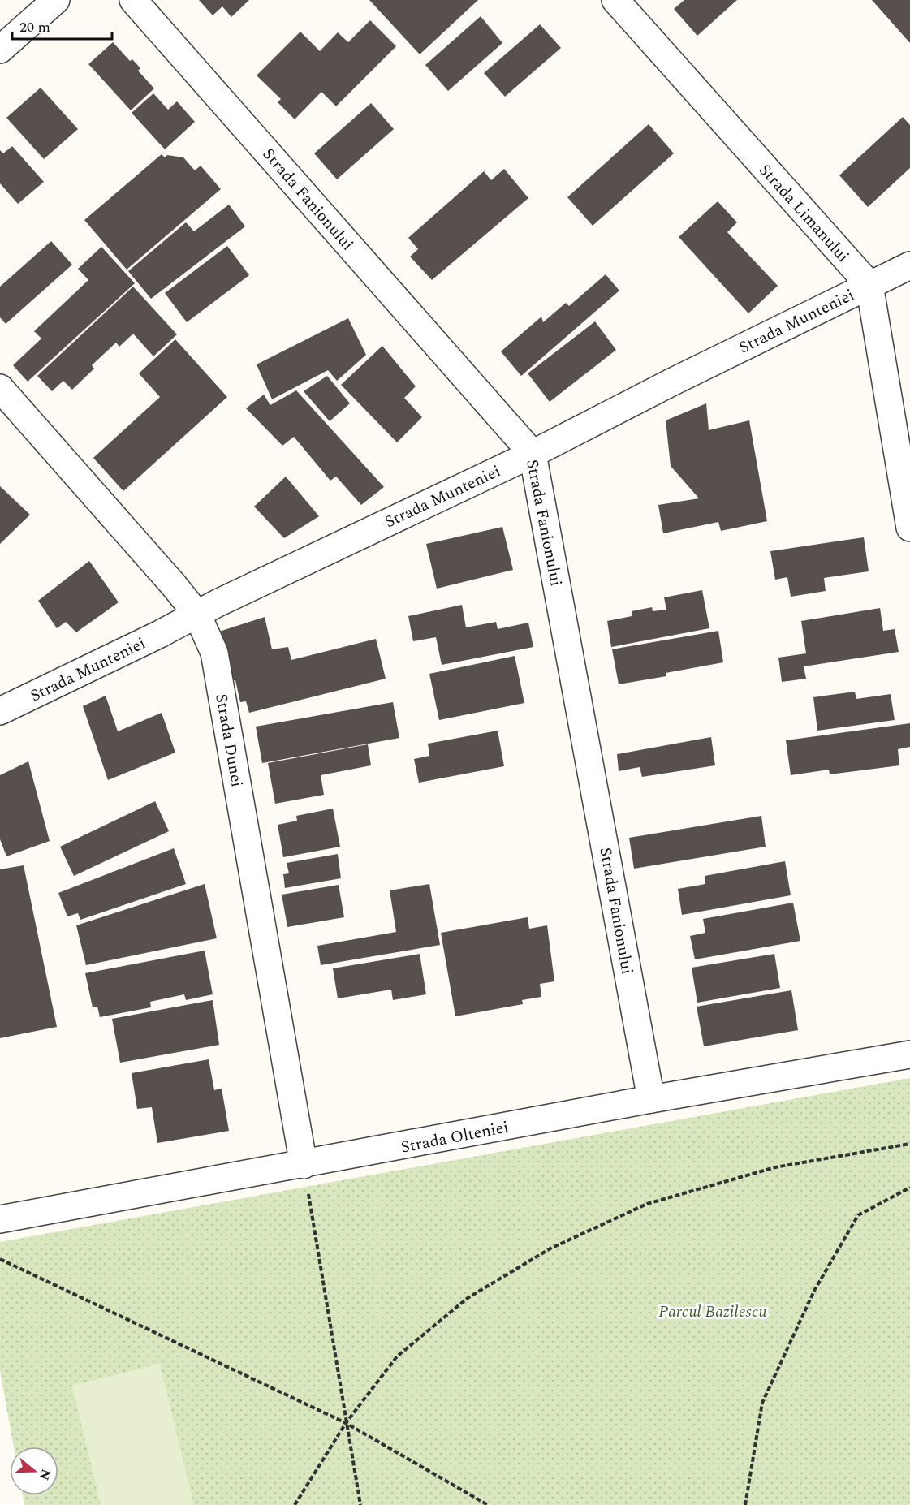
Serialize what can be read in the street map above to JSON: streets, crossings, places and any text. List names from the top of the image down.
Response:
{
  "streets": {
    "street": [
      "Strada Fanionului",
      "Strada Limanului",
      "Strada Munteniei",
      "Strada Dunei",
      "Strada Olteniei"
    ]
  },
  "crossings": [
    ["Strada Fanionului", "Strada Munteniei"],
    ["Strada Fanionului", "Strada Olteniei"],
    ["Strada Limanului", "Strada Munteniei"],
    ["Strada Munteniei", "Strada Dunei"],
    ["Strada Dunei", "Strada Olteniei"]
  ],
  "parks": ["Parcul Bazilescu"],
  "scale_bar": "20 m",
  "north": "right"
}
